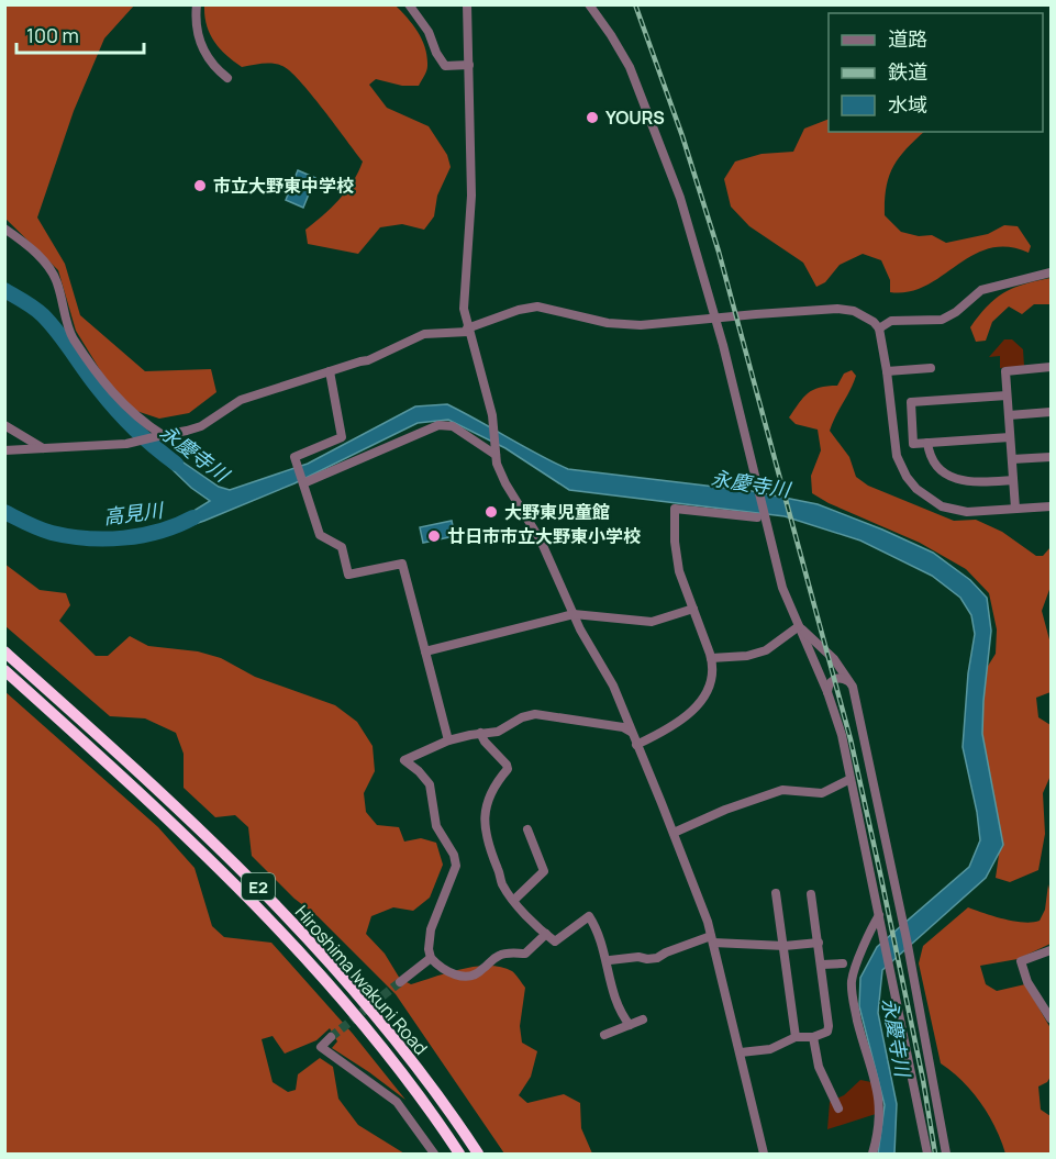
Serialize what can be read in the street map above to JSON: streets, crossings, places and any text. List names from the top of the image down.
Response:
{
  "streets": {
    "highway": ["E2", "Hiroshima Iwakuni Road"]
  },
  "water": ["永慶寺川", "高見川"],
  "places": [
    "YOURS",
    "市立大野東中学校",
    "大野東児童館",
    "廿日市市立大野東小学校"
  ],
  "legend": ["道路", "鉄道", "水域"],
  "scale_bar": "100 m"
}
